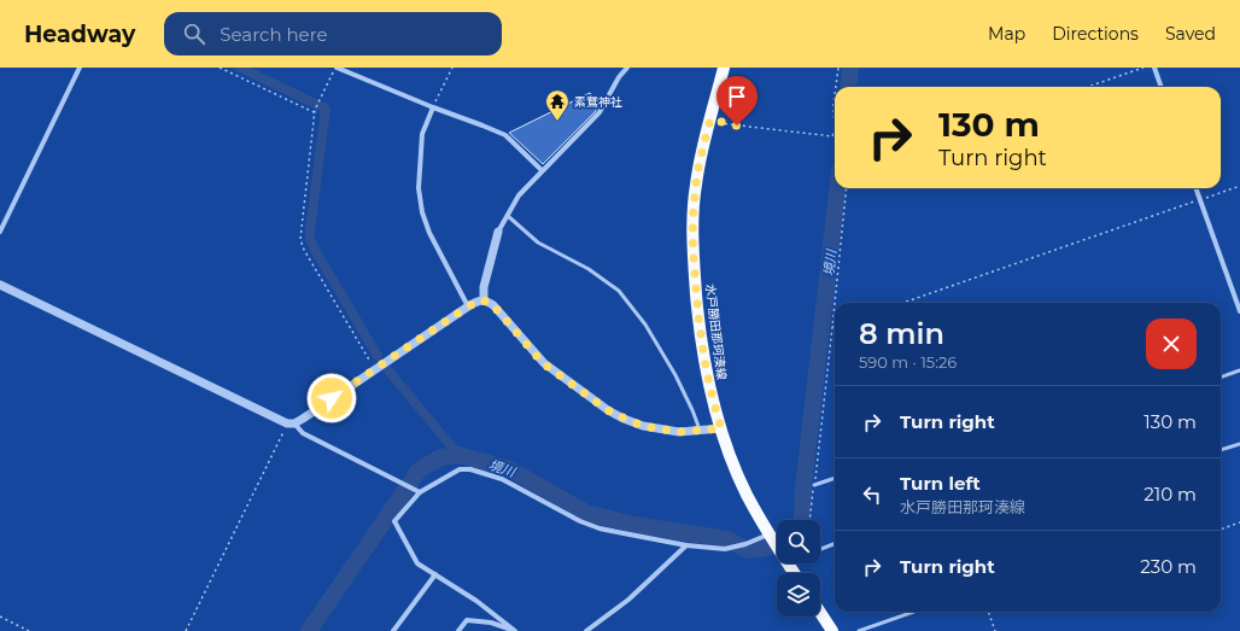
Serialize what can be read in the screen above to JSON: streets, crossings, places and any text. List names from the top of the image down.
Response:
{
  "streets": {
    "main road": ["水戸勝田那珂湊線"]
  },
  "water": ["境川"],
  "places": {
    "temple": ["素鵞神社"]
  },
  "page": {
    "header": "Headway",
    "search": "Search here",
    "nav": ["Map", "Directions", "Saved"],
    "turn": ["130 m", "Turn right"],
    "heading": ["8 min", "590 m · 15:26"],
    "list": [
      {
        "name": "Turn right",
        "value": "130 m"
      },
      {
        "name": "Turn left",
        "note": "水戸勝田那珂湊線",
        "value": "210 m"
      },
      {
        "name": "Turn right",
        "value": "230 m"
      }
    ]
  }
}
